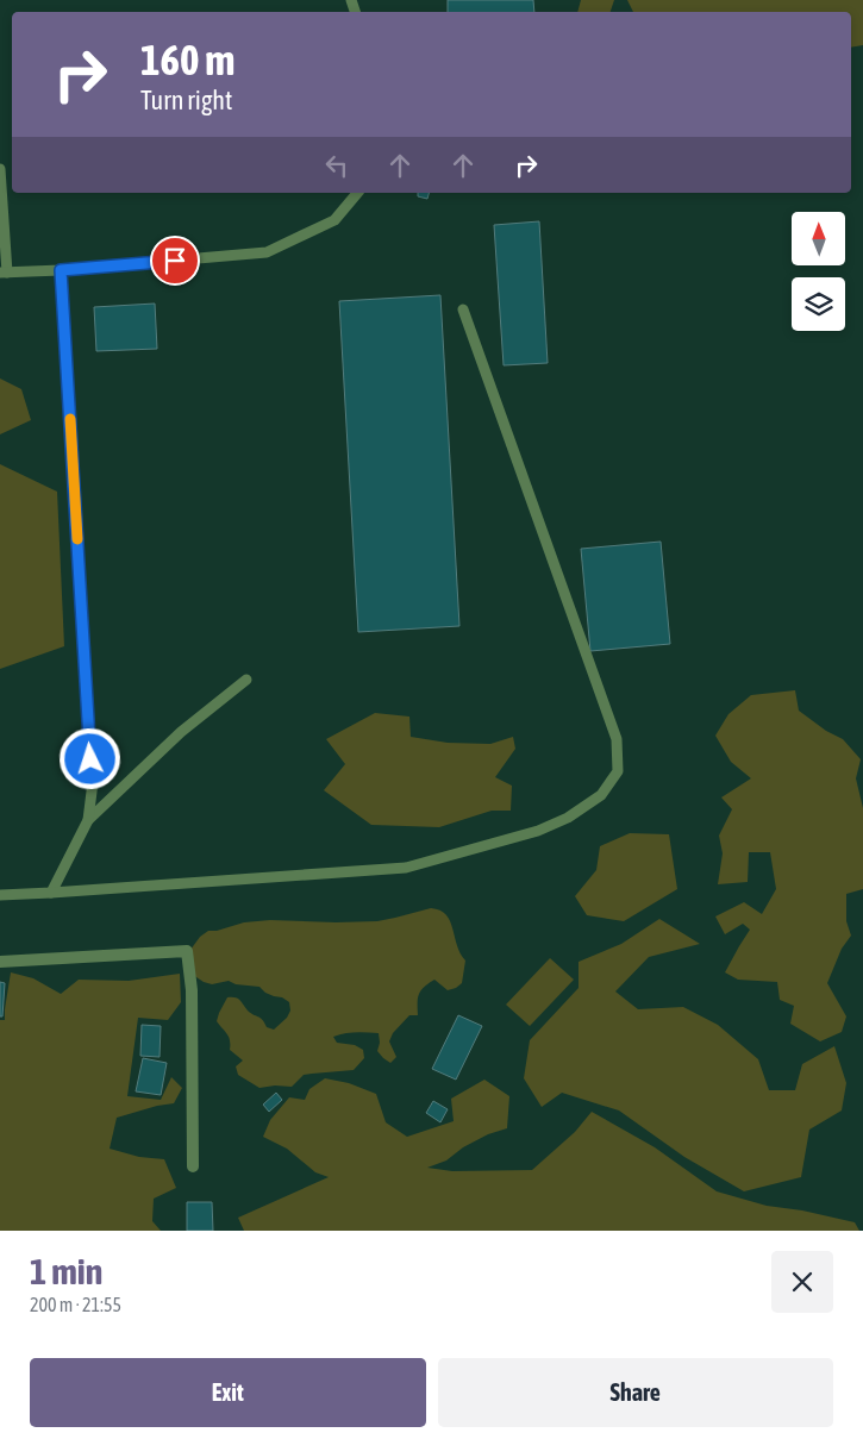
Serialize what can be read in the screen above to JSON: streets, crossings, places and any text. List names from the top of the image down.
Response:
{
  "north": "top",
  "page": {
    "turn": ["160 m", "Turn right"],
    "heading": ["1 min", "200 m · 21:55"],
    "buttons": ["Exit", "Share"]
  }
}
